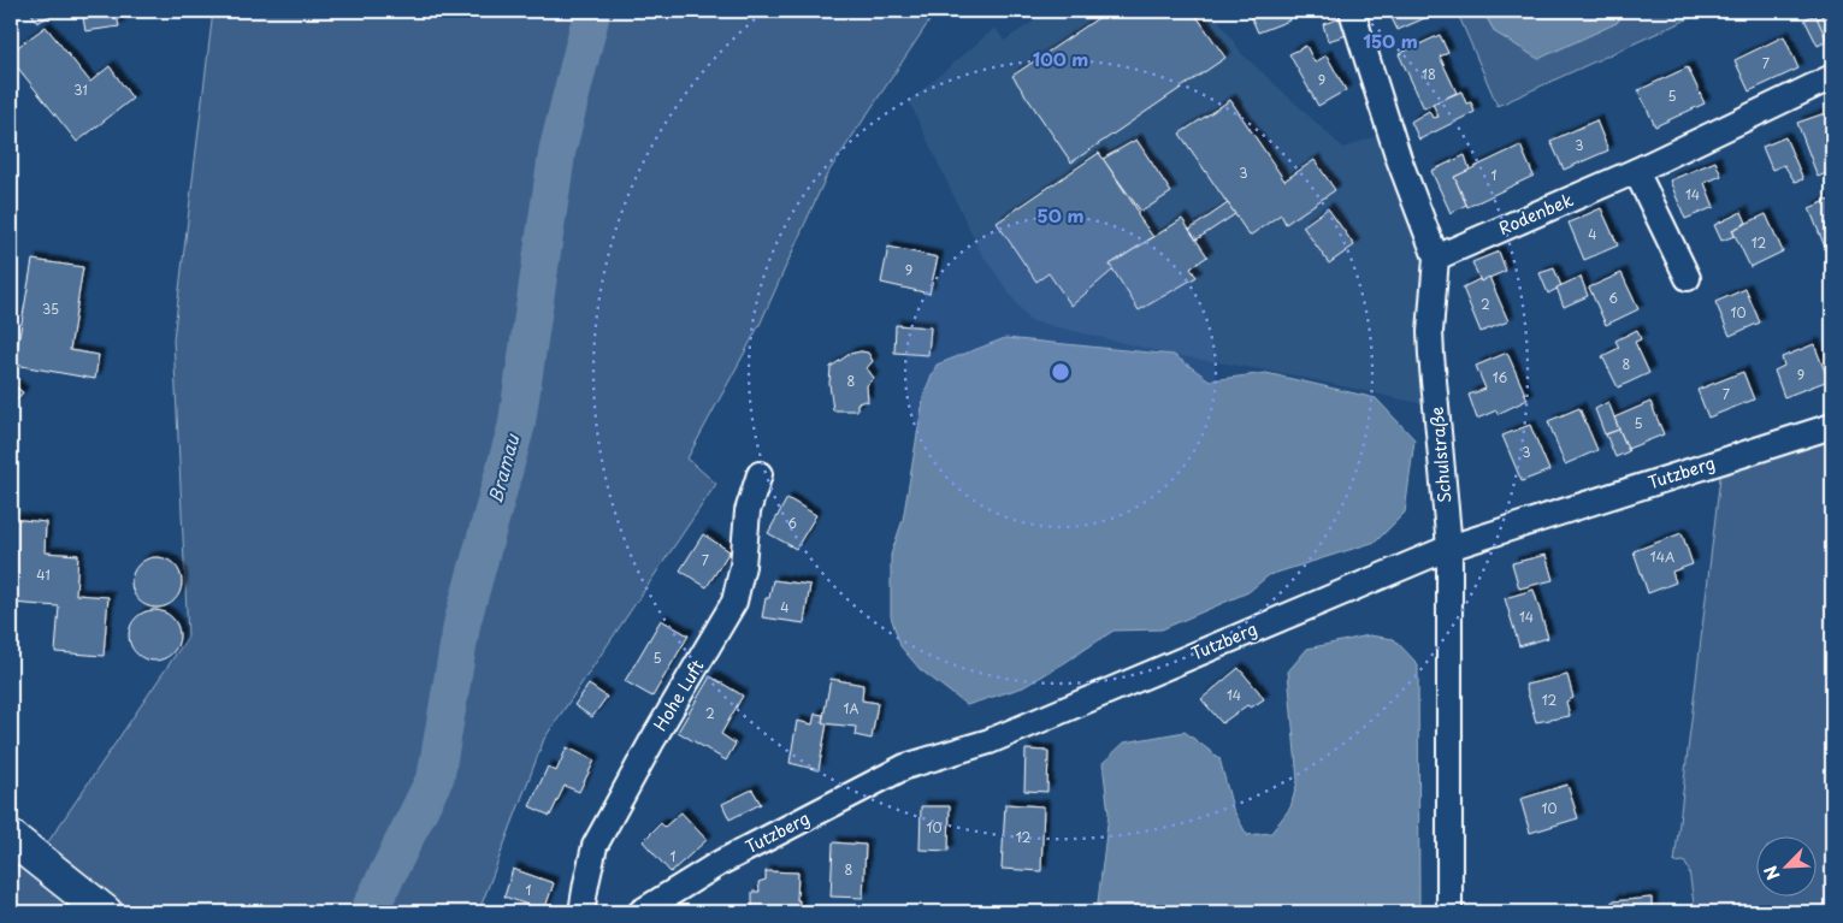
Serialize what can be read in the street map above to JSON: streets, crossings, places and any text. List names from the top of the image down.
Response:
{
  "streets": {
    "street": [
      "Rodenbek",
      "Schulstraße",
      "Tutzberg",
      "Hohe Luft"
    ]
  },
  "crossings": [
    ["Rodenbek", "Schulstraße"],
    ["Schulstraße", "Tutzberg"]
  ],
  "water": ["Bramau"],
  "house_numbers": [
    "7",
    "18",
    "9",
    "31",
    "5",
    "3",
    "3",
    "1",
    "14",
    "4",
    "12",
    "9",
    "6",
    "2",
    "35",
    "10",
    "8",
    "9",
    "16",
    "8",
    "7",
    "5",
    "3",
    "6",
    "14A",
    "7",
    "41",
    "4",
    "14",
    "5",
    "14",
    "12",
    "1A",
    "2",
    "10",
    "10",
    "12",
    "1",
    "8",
    "1"
  ],
  "north": "bottom left",
  "rings": ["150 m", "100 m", "50 m"]
}
